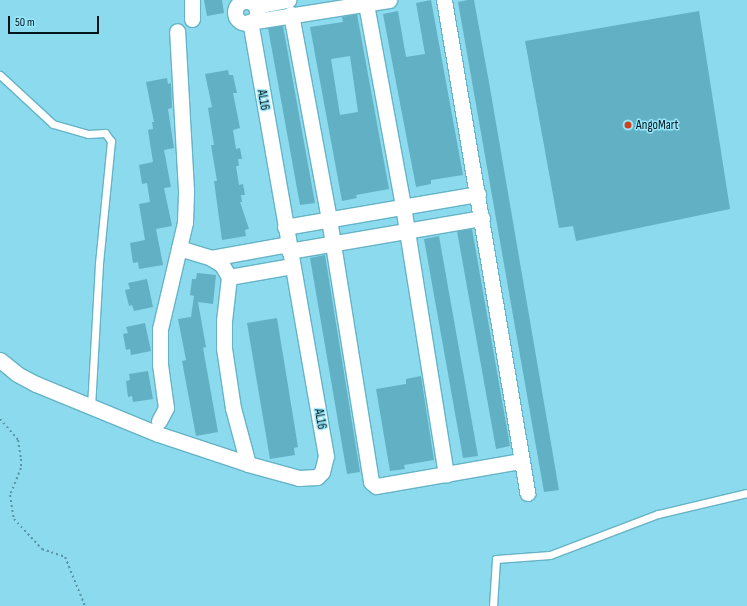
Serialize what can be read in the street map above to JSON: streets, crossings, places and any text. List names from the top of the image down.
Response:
{
  "streets": {
    "street": ["AL16"]
  },
  "places": ["AngoMart"],
  "scale_bar": "50 m"
}
